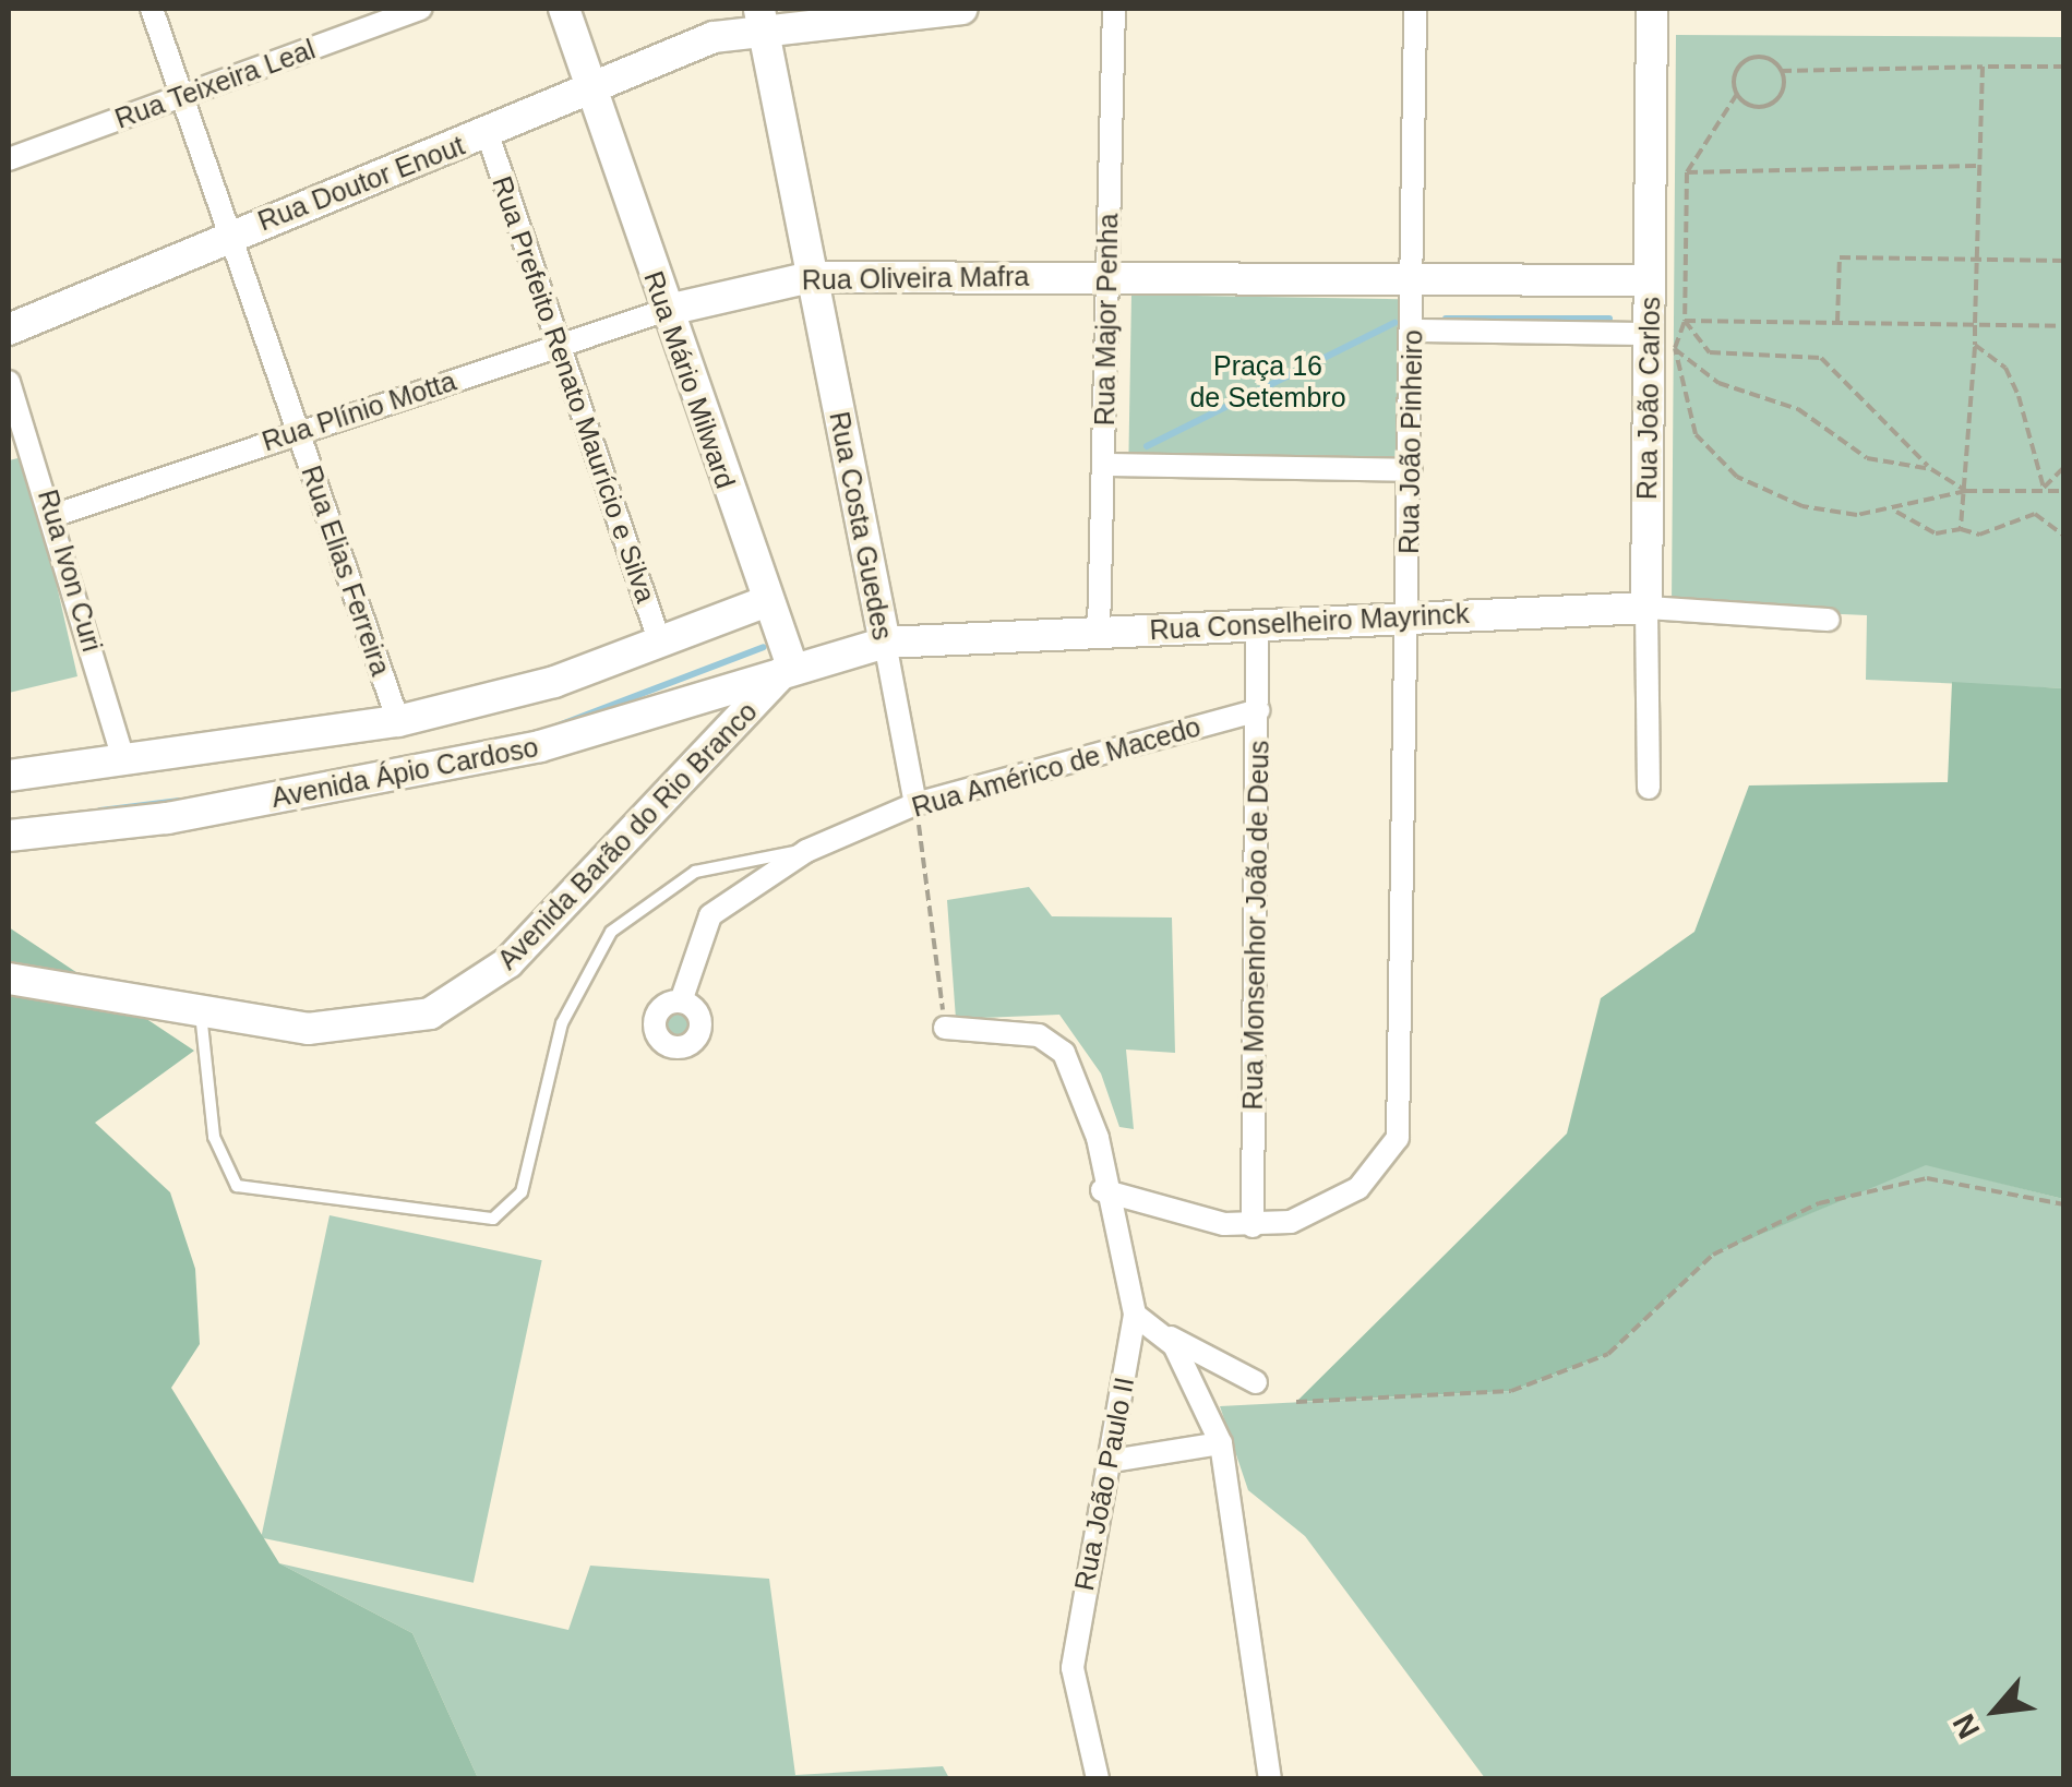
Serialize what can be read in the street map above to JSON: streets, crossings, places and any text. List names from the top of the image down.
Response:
{
  "streets": {
    "street": [
      "Rua Teixeira Leal",
      "Rua Doutor Enout",
      "Rua Oliveira Mafra",
      "Rua Major Penha",
      "Rua Mário Milward",
      "Rua Prefeito Renato Maurício e Silva",
      "Rua João Carlos",
      "Rua Plínio Motta",
      "Rua João Pinheiro",
      "Rua Costa Guedes",
      "Rua Ivon Curi",
      "Rua Elias Ferreira",
      "Rua Conselheiro Mayrinck",
      "Rua Américo de Macedo",
      "Avenida Ápio Cardoso",
      "Avenida Barão do Rio Branco",
      "Rua Monsenhor João de Deus",
      "Rua João Paulo II"
    ]
  },
  "crossings": [
    ["Rua Teixeira Leal", "Rua Elias Ferreira"],
    ["Rua Doutor Enout", "Rua Mário Milward"],
    ["Rua Doutor Enout", "Rua Prefeito Renato Maurício e Silva"],
    ["Rua Doutor Enout", "Rua Costa Guedes"],
    ["Rua Doutor Enout", "Rua Elias Ferreira"],
    ["Rua Oliveira Mafra", "Rua Major Penha"],
    ["Rua Oliveira Mafra", "Rua Mário Milward"],
    ["Rua Oliveira Mafra", "Rua João Carlos"],
    ["Rua Oliveira Mafra", "Rua Plínio Motta"],
    ["Rua Oliveira Mafra", "Rua João Pinheiro"],
    ["Rua Oliveira Mafra", "Rua Costa Guedes"],
    ["Rua Major Penha", "Rua Conselheiro Mayrinck"],
    ["Rua Mário Milward", "Rua Plínio Motta"],
    ["Rua Mário Milward", "Rua Conselheiro Mayrinck"],
    ["Rua Mário Milward", "Avenida Ápio Cardoso"],
    ["Rua Mário Milward", "Avenida Barão do Rio Branco"],
    ["Rua Prefeito Renato Maurício e Silva", "Rua Plínio Motta"],
    ["Rua Prefeito Renato Maurício e Silva", "Avenida Ápio Cardoso"],
    ["Rua João Carlos", "Rua Conselheiro Mayrinck"],
    ["Rua Plínio Motta", "Rua Ivon Curi"],
    ["Rua Plínio Motta", "Rua Elias Ferreira"],
    ["Rua João Pinheiro", "Rua Conselheiro Mayrinck"],
    ["Rua João Pinheiro", "Rua Monsenhor João de Deus"],
    ["Rua Costa Guedes", "Rua Conselheiro Mayrinck"],
    ["Rua Costa Guedes", "Rua Américo de Macedo"],
    ["Rua Ivon Curi", "Avenida Ápio Cardoso"],
    ["Rua Elias Ferreira", "Avenida Ápio Cardoso"],
    ["Rua Conselheiro Mayrinck", "Avenida Ápio Cardoso"],
    ["Rua Conselheiro Mayrinck", "Avenida Barão do Rio Branco"],
    ["Rua Conselheiro Mayrinck", "Rua Monsenhor João de Deus"],
    ["Rua Américo de Macedo", "Rua Monsenhor João de Deus"],
    ["Avenida Ápio Cardoso", "Avenida Barão do Rio Branco"]
  ],
  "parks": ["Praça 16 de Setembro"],
  "north": "bottom left"
}
